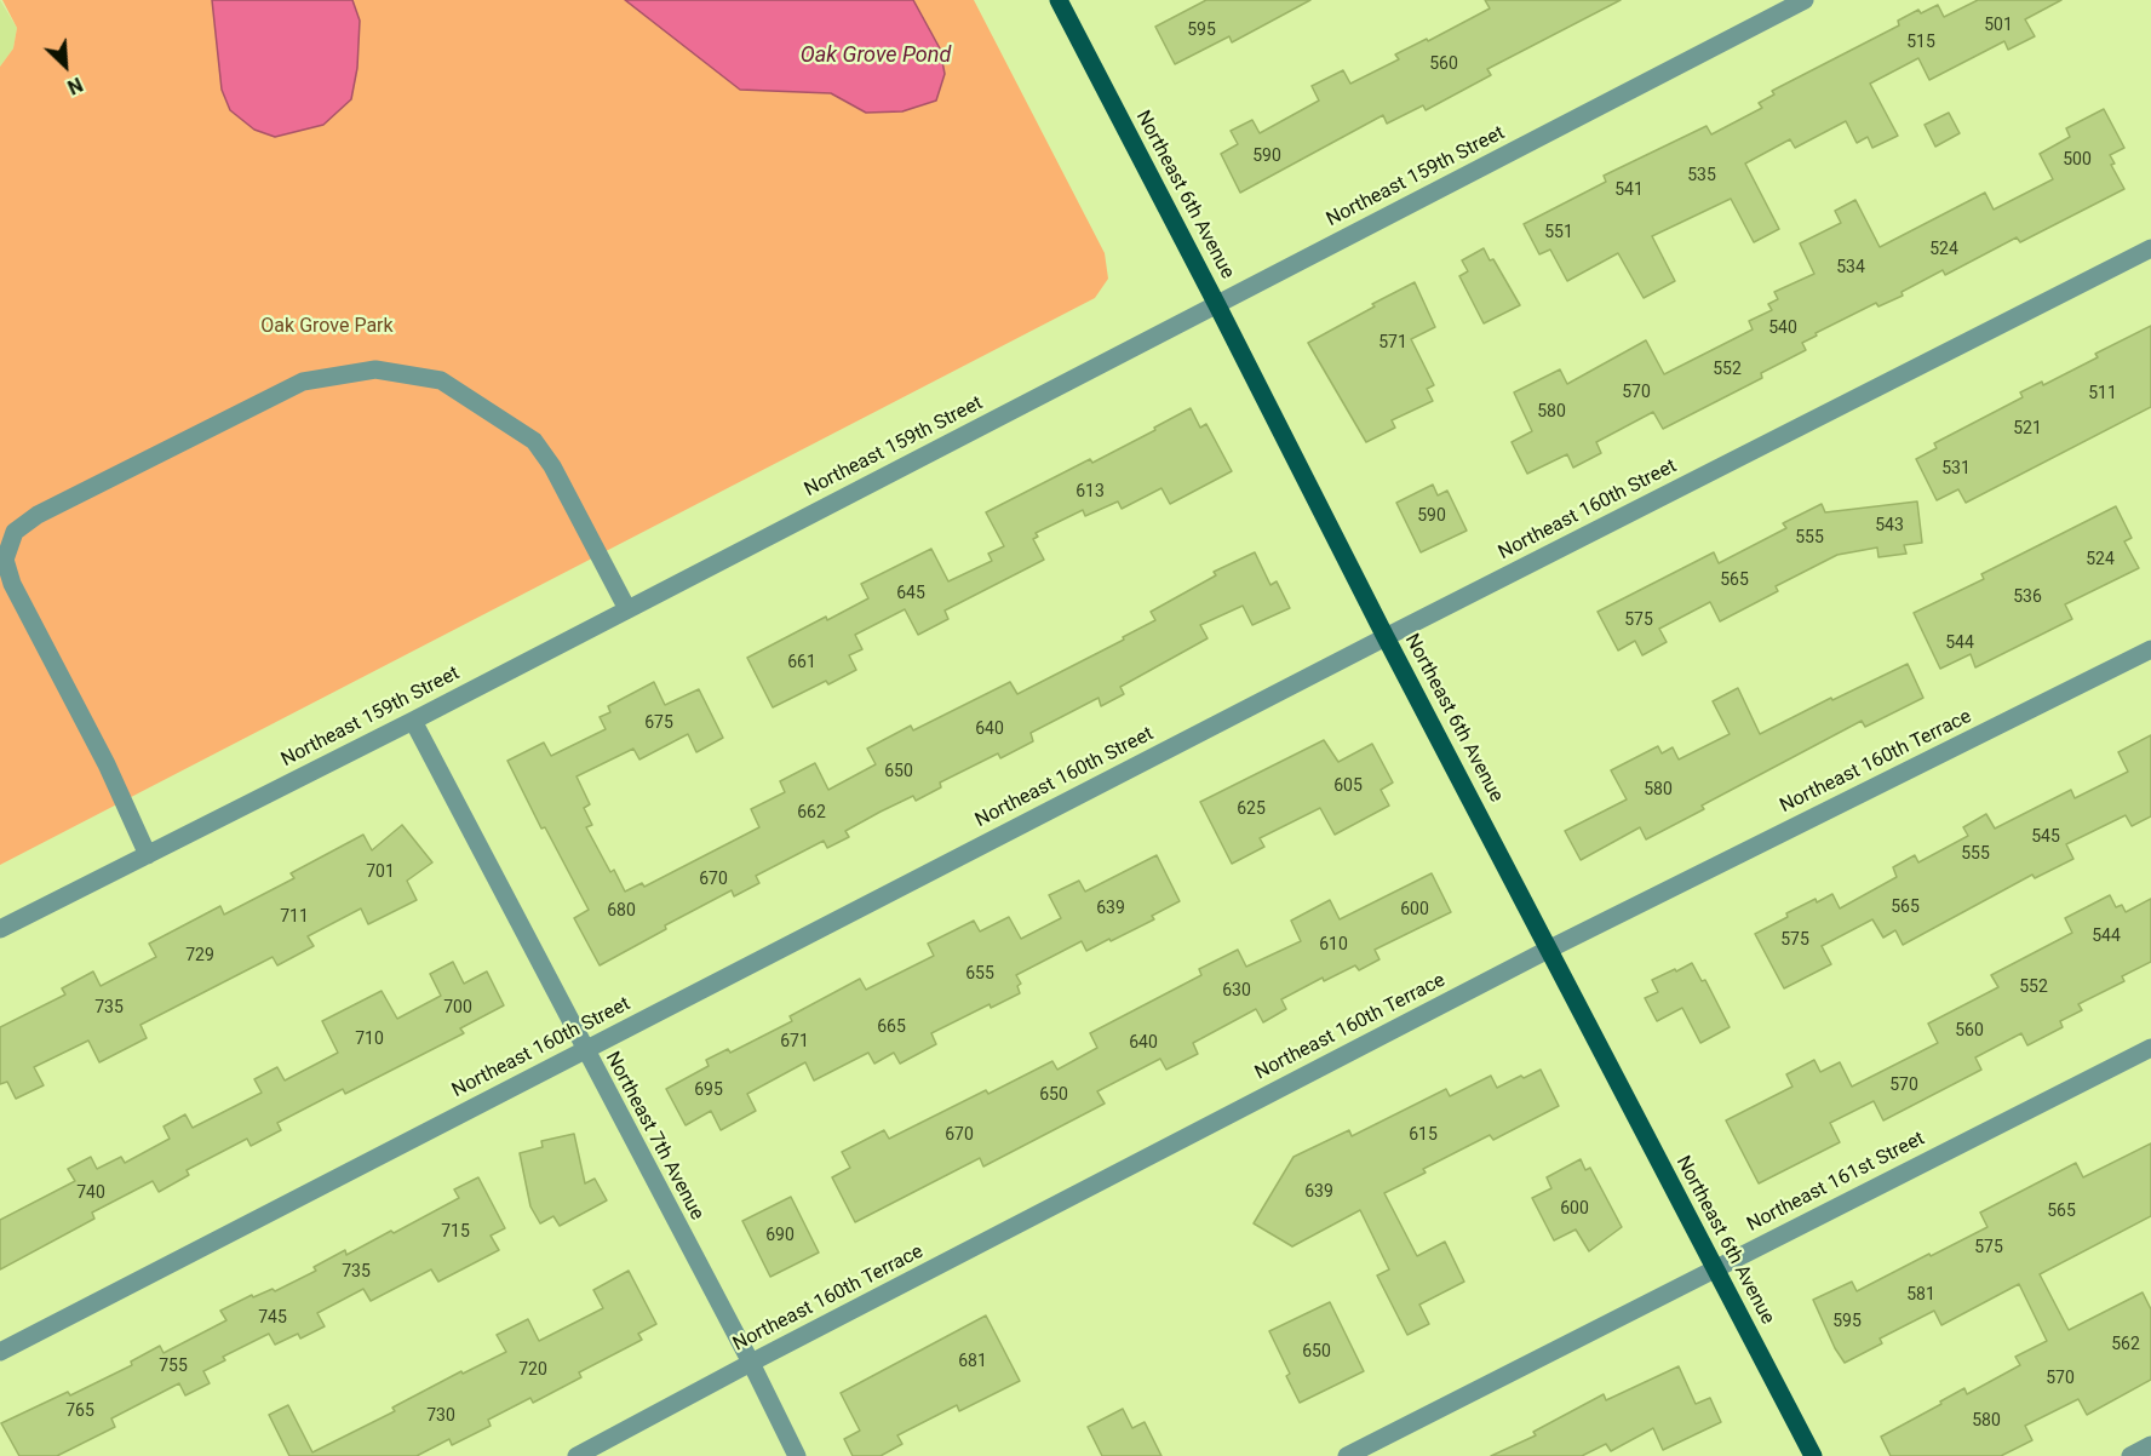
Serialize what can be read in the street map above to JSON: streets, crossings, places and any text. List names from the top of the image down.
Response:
{
  "streets": {
    "main road": ["Northeast 6th Avenue"],
    "street": [
      "Northeast 159th Street",
      "Northeast 160th Street",
      "Northeast 160th Terrace",
      "Northeast 7th Avenue",
      "Northeast 161st Street"
    ]
  },
  "crossings": [
    ["Northeast 159th Street", "Northeast 6th Avenue"],
    ["Northeast 159th Street", "Northeast 7th Avenue"],
    ["Northeast 6th Avenue", "Northeast 160th Street"],
    ["Northeast 6th Avenue", "Northeast 160th Terrace"],
    ["Northeast 6th Avenue", "Northeast 161st Street"],
    ["Northeast 160th Street", "Northeast 7th Avenue"],
    ["Northeast 160th Terrace", "Northeast 7th Avenue"]
  ],
  "water": ["Oak Grove Pond"],
  "parks": ["Oak Grove Park"],
  "house_numbers": [
    "501",
    "595",
    "515",
    "560",
    "590",
    "500",
    "535",
    "541",
    "551",
    "524",
    "534",
    "540",
    "571",
    "552",
    "570",
    "511",
    "580",
    "521",
    "531",
    "613",
    "590",
    "543",
    "555",
    "524",
    "565",
    "645",
    "536",
    "575",
    "544",
    "661",
    "675",
    "640",
    "650",
    "605",
    "580",
    "625",
    "662",
    "545",
    "555",
    "701",
    "670",
    "565",
    "639",
    "600",
    "680",
    "711",
    "544",
    "575",
    "610",
    "729",
    "655",
    "552",
    "630",
    "735",
    "700",
    "665",
    "560",
    "710",
    "671",
    "640",
    "570",
    "695",
    "650",
    "670",
    "615",
    "639",
    "740",
    "600",
    "565",
    "715",
    "690",
    "575",
    "735",
    "581",
    "745",
    "595",
    "562",
    "650",
    "681",
    "755",
    "720",
    "570",
    "765",
    "730",
    "580"
  ],
  "north": "bottom right"
}
